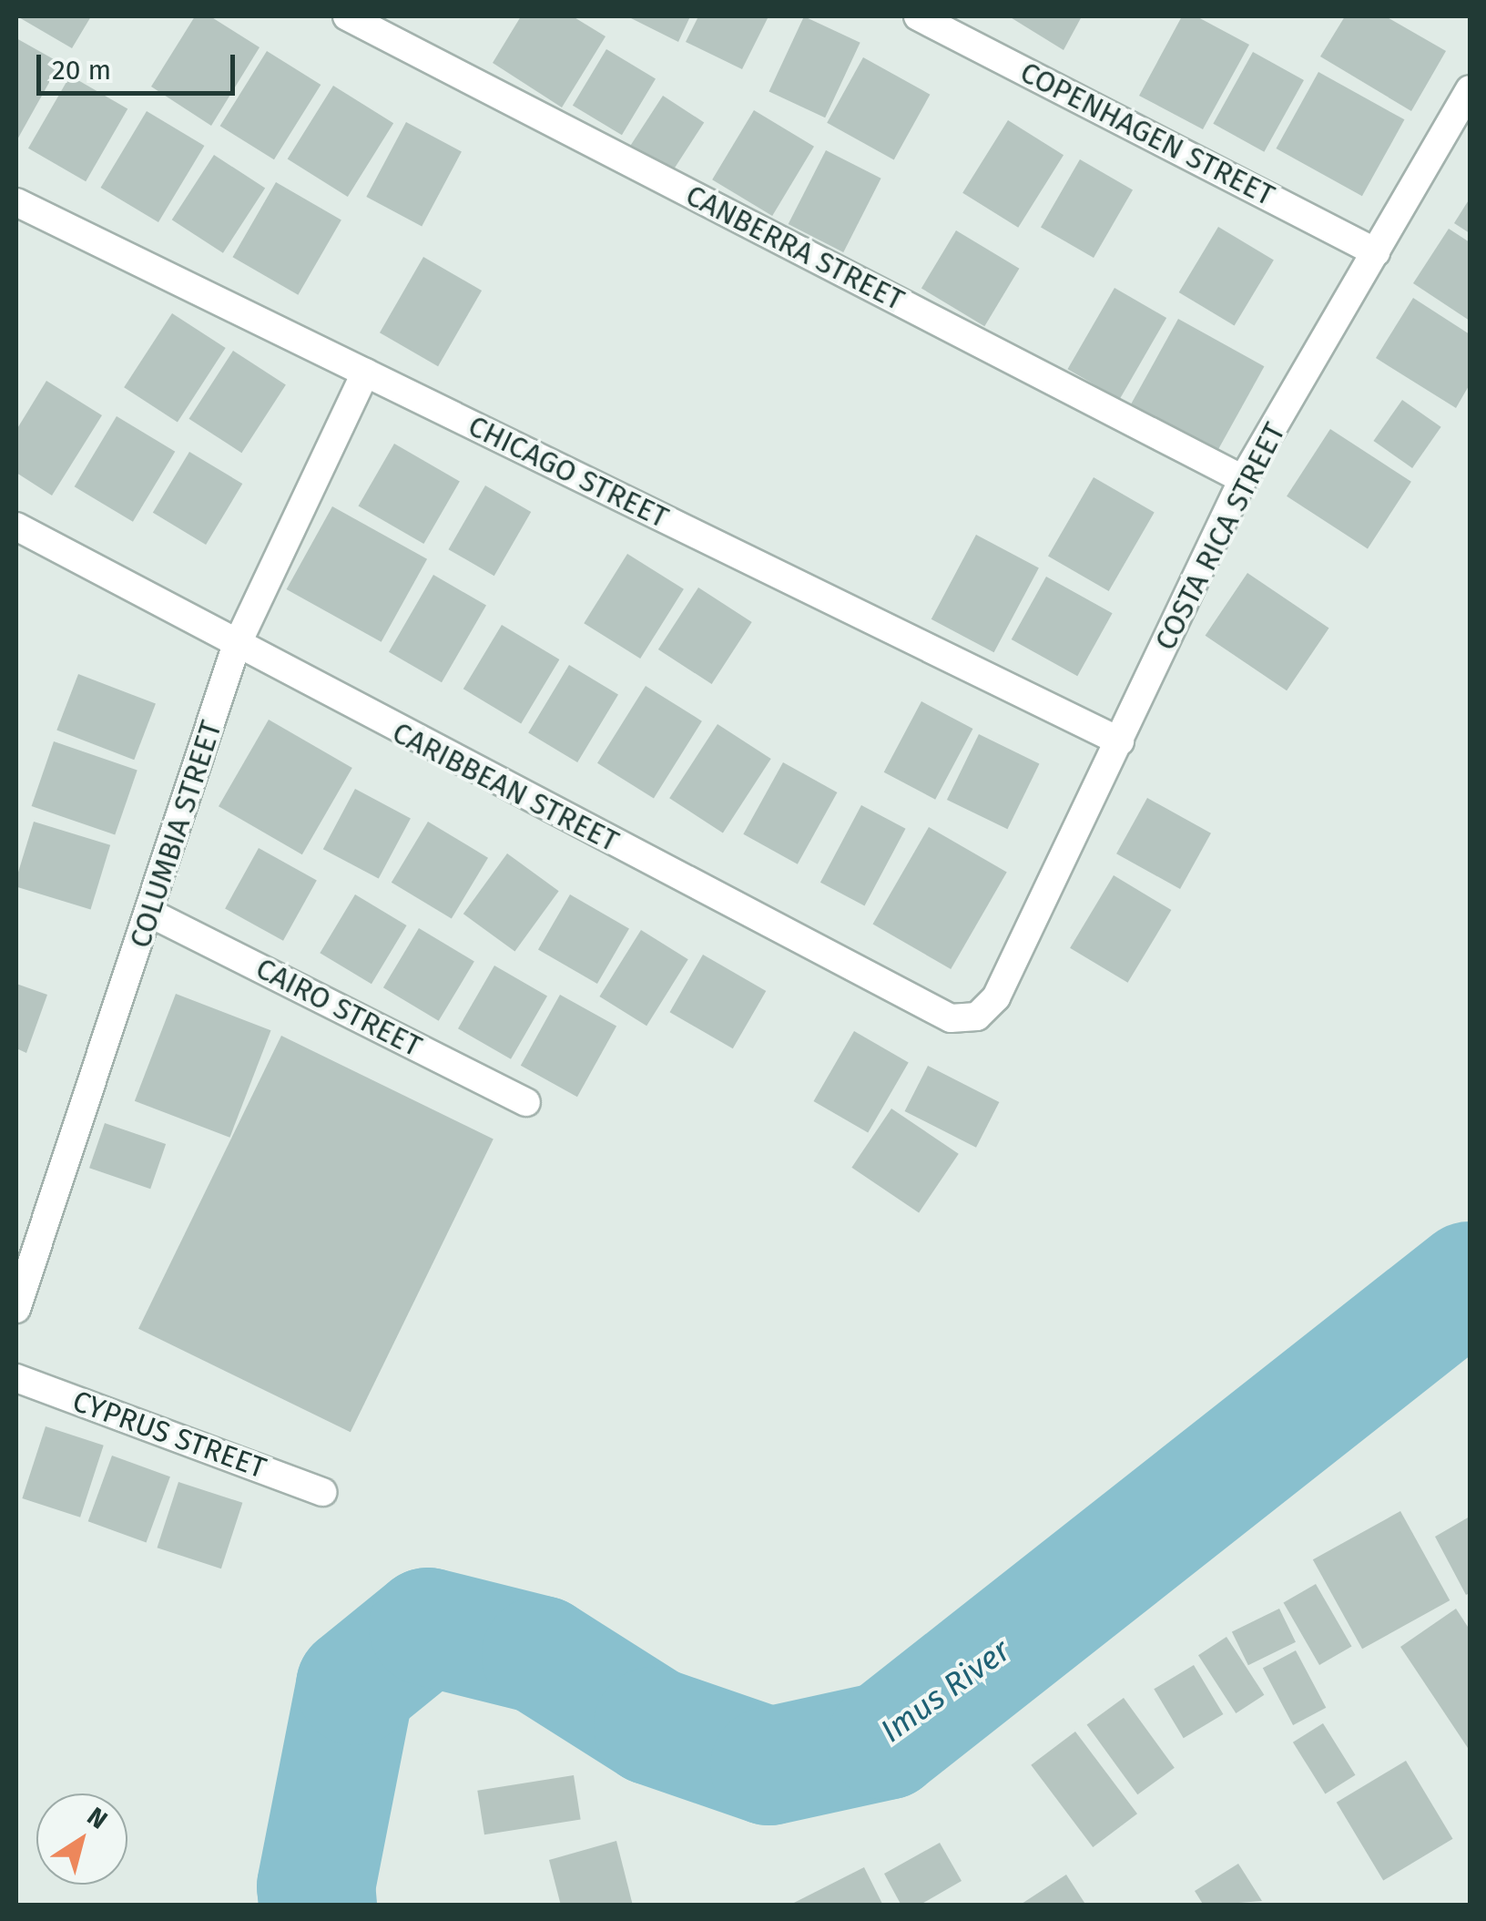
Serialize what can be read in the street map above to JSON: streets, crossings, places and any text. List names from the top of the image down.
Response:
{
  "streets": {
    "street": [
      "COPENHAGEN STREET",
      "CANBERRA STREET",
      "CHICAGO STREET",
      "COSTA RICA STREET",
      "CARIBBEAN STREET",
      "COLUMBIA STREET",
      "CAIRO STREET",
      "CYPRUS STREET"
    ]
  },
  "crossings": [
    ["COPENHAGEN STREET", "COSTA RICA STREET"],
    ["CANBERRA STREET", "COSTA RICA STREET"],
    ["CHICAGO STREET", "COSTA RICA STREET"],
    ["CHICAGO STREET", "COLUMBIA STREET"],
    ["COSTA RICA STREET", "CARIBBEAN STREET"],
    ["CARIBBEAN STREET", "COLUMBIA STREET"],
    ["COLUMBIA STREET", "CAIRO STREET"]
  ],
  "water": ["Imus River"],
  "scale_bar": "20 m",
  "north": "top right"
}
